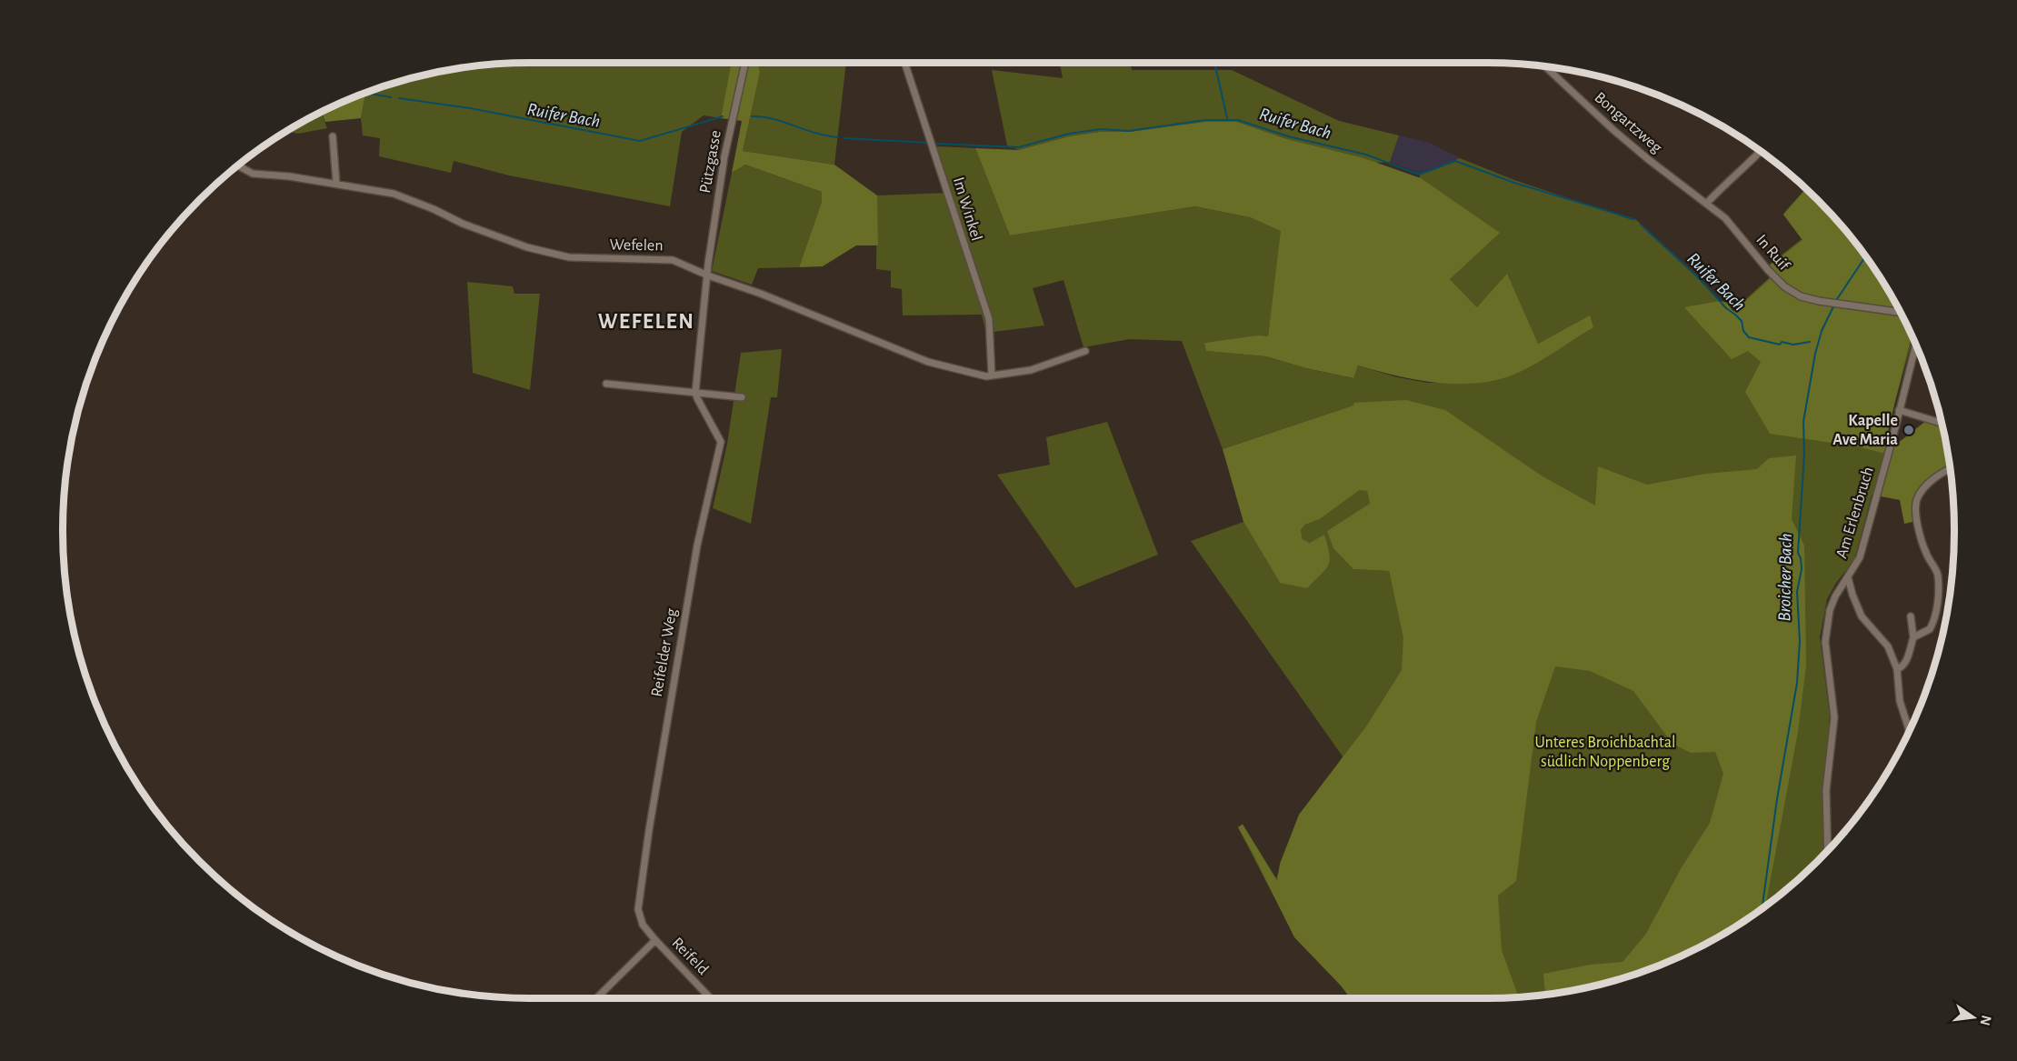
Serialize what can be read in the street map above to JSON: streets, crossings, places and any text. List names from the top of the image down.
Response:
{
  "streets": {
    "street": [
      "Bongartzweg",
      "Pützgasse",
      "Im Winkel",
      "Wefelen",
      "In Ruif",
      "Am Erlenbruch",
      "Reifelder Weg",
      "Reifeld"
    ]
  },
  "crossings": [
    ["Bongartzweg", "In Ruif"],
    ["Pützgasse", "Wefelen"],
    ["Im Winkel", "Wefelen"],
    ["Reifelder Weg", "Reifeld"]
  ],
  "districts": ["WEFELEN"],
  "water": ["Ruifer Bach", "Broicher Bach"],
  "parks": ["Unteres Broichbachtal südlich Noppenberg"],
  "places": ["Kapelle Ave Maria"],
  "north": "right"
}
